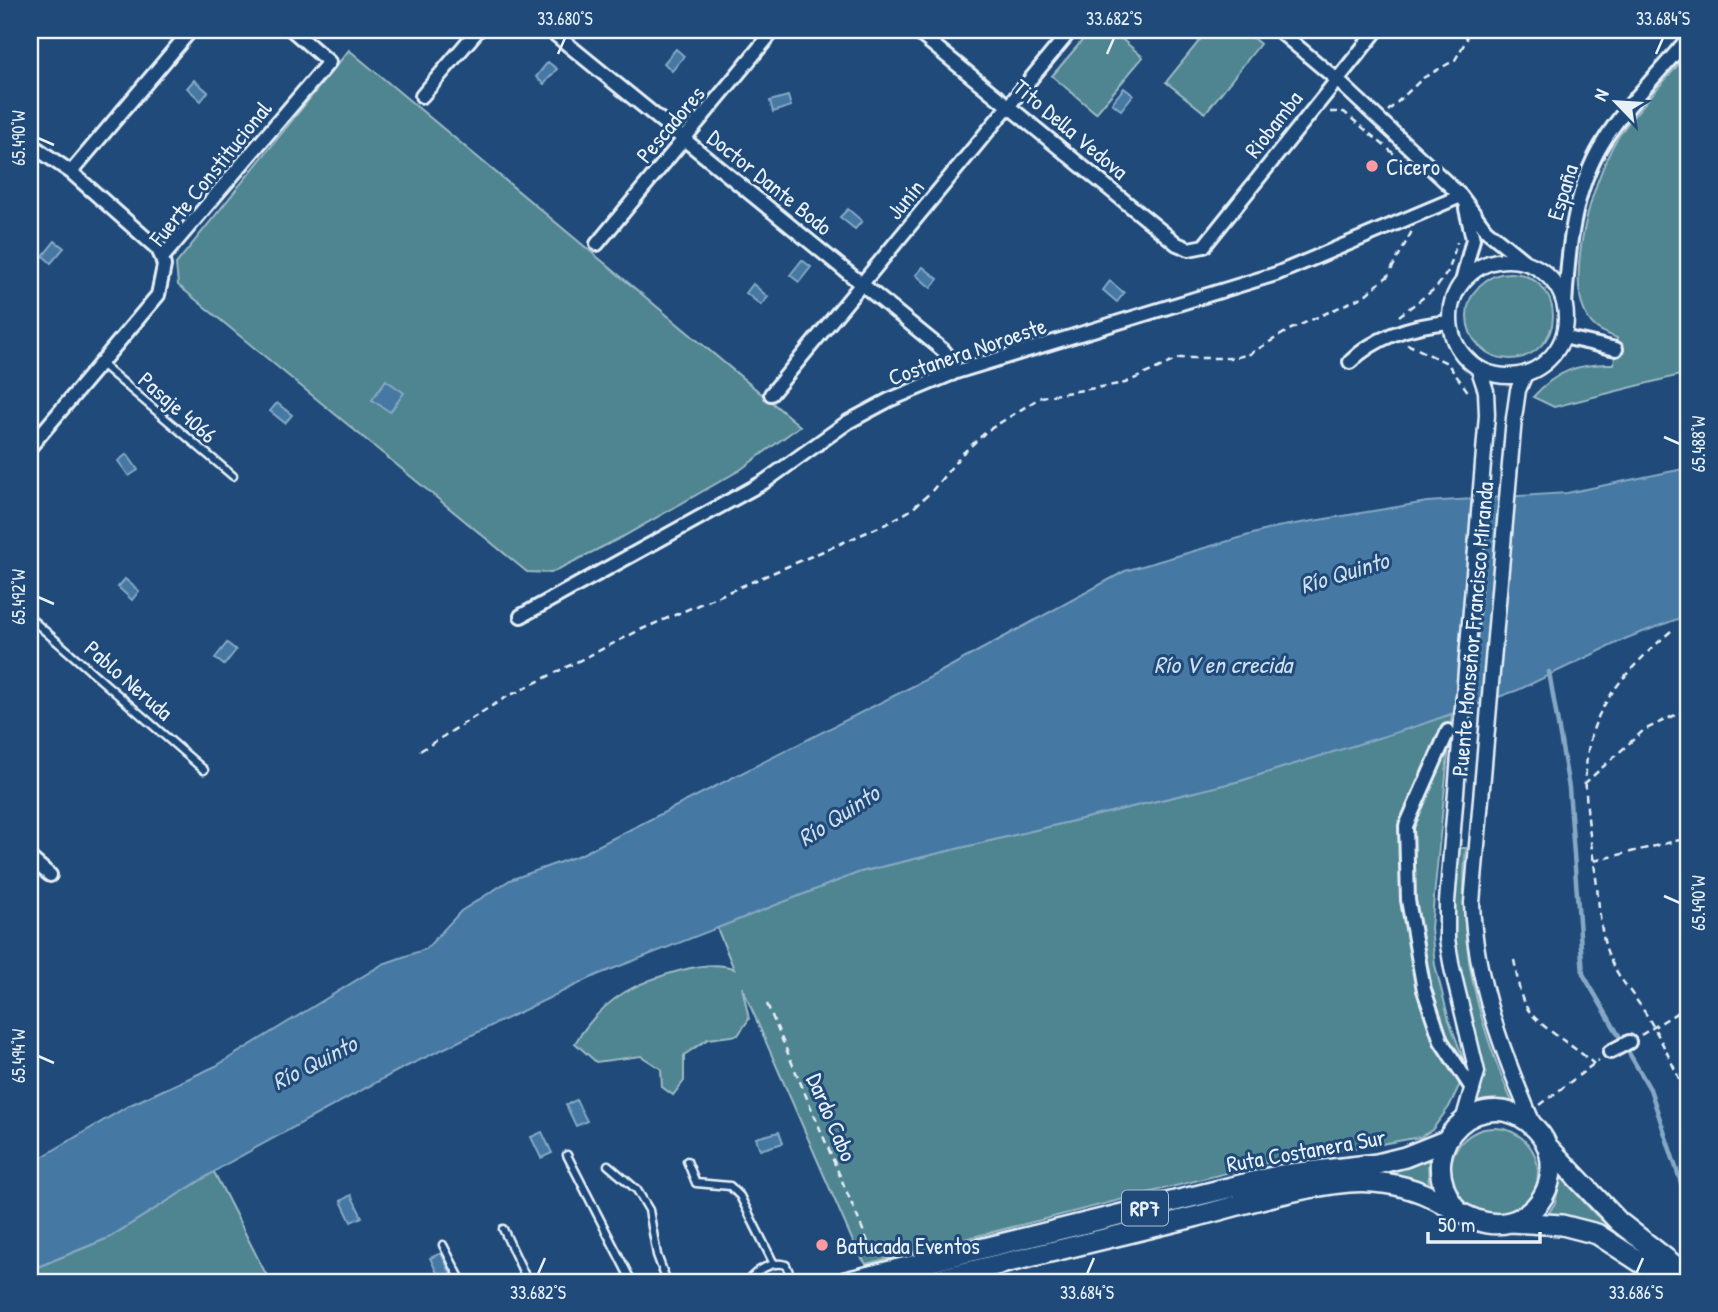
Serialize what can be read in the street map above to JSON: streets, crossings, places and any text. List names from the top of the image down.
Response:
{
  "streets": {
    "main road": ["Ruta Costanera Sur", "RP7"],
    "street": [
      "Pescadores",
      "Riobamba",
      "Tito Della Vedova",
      "Fuerte Constitucional",
      "Doctor Dante Bodo",
      "España",
      "Junín",
      "Costanera Noroeste",
      "Puente Monseñor Francisco Miranda"
    ],
    "lane": ["Pasaje 4066", "Pablo Neruda"],
    "path": ["Dardo Cabo"]
  },
  "crossings": [
    ["Pescadores", "Doctor Dante Bodo"],
    ["Riobamba", "Tito Della Vedova"],
    ["Tito Della Vedova", "Junín"],
    ["Fuerte Constitucional", "Pasaje 4066"],
    ["Doctor Dante Bodo", "Junín"],
    ["Doctor Dante Bodo", "Costanera Noroeste"],
    ["España", "Puente Monseñor Francisco Miranda"],
    ["Puente Monseñor Francisco Miranda", "Ruta Costanera Sur"]
  ],
  "water": ["Río Quinto", "Río V en crecida"],
  "places": ["Cicero", "Batucada Eventos"],
  "scale_bar": "50 m",
  "north": "top left",
  "coordinates": [
    "33.680°S",
    "33.682°S",
    "33.684°S",
    "65.490°W",
    "65.488°W",
    "65.492°W",
    "65.494°W",
    "33.686°S"
  ]
}
